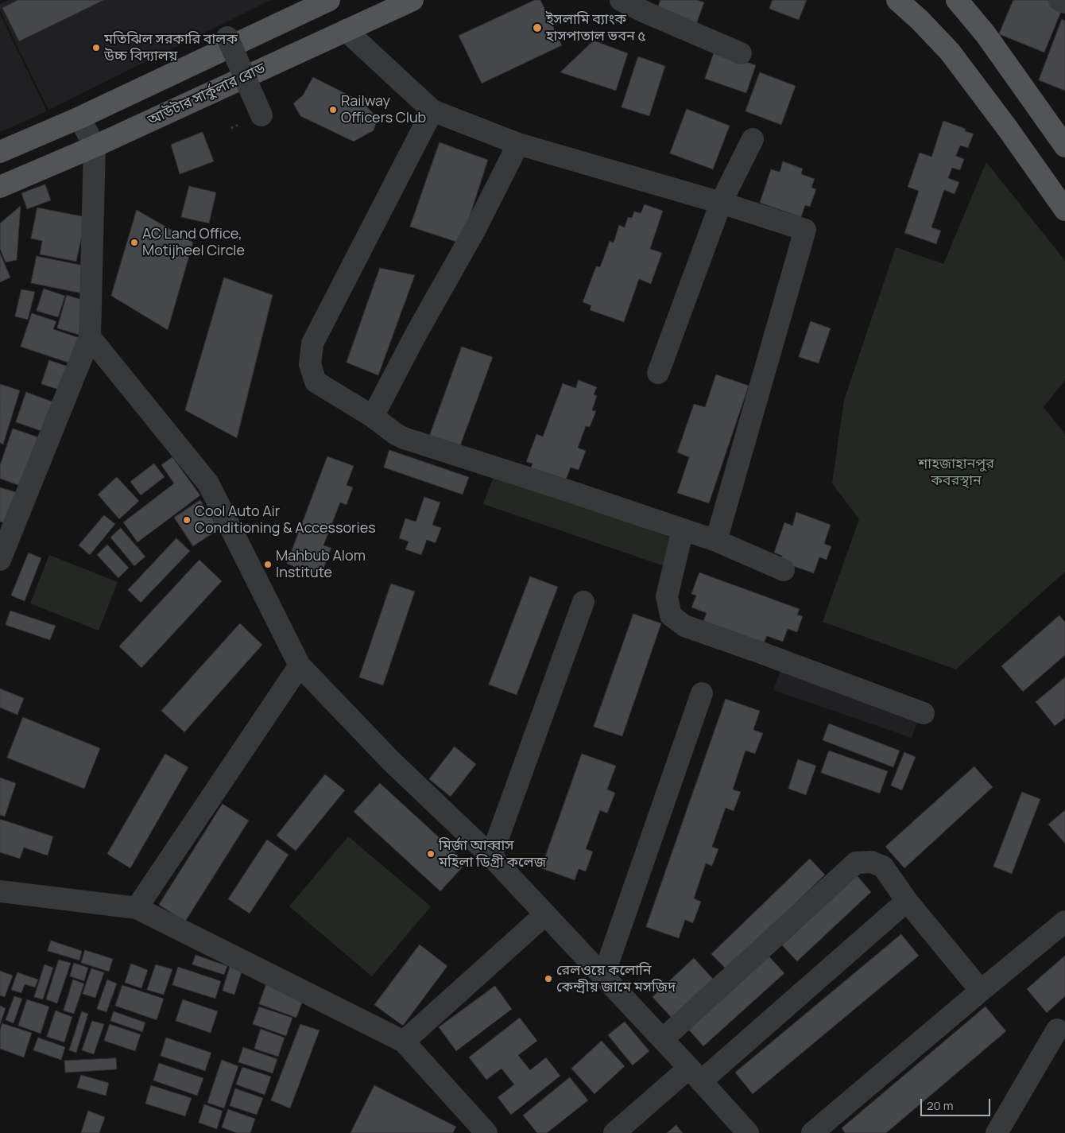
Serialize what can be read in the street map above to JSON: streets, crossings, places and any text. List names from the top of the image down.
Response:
{
  "streets": {
    "main road": ["আউটার সার্কুলার রোড"]
  },
  "parks": ["শাহজাহানপুর কবরস্থান"],
  "places": [
    "ইসলামি ব্যাংক হাসপাতাল ভবন ৫",
    "মতিঝিল সরকারি বালক উচ্চ বিদ্যালয়",
    "Railway Officers Club",
    "AC Land Office, Motijheel Circle",
    "Cool Auto Air Conditioning & Accessories",
    "Mahbub Alom Institute",
    "মির্জা আব্বাস মহিলা ডিগ্রী কলেজ",
    "রেলওয়ে কলোনি কেন্দ্রীয় জামে মসজিদ"
  ],
  "scale_bar": "20 m"
}
